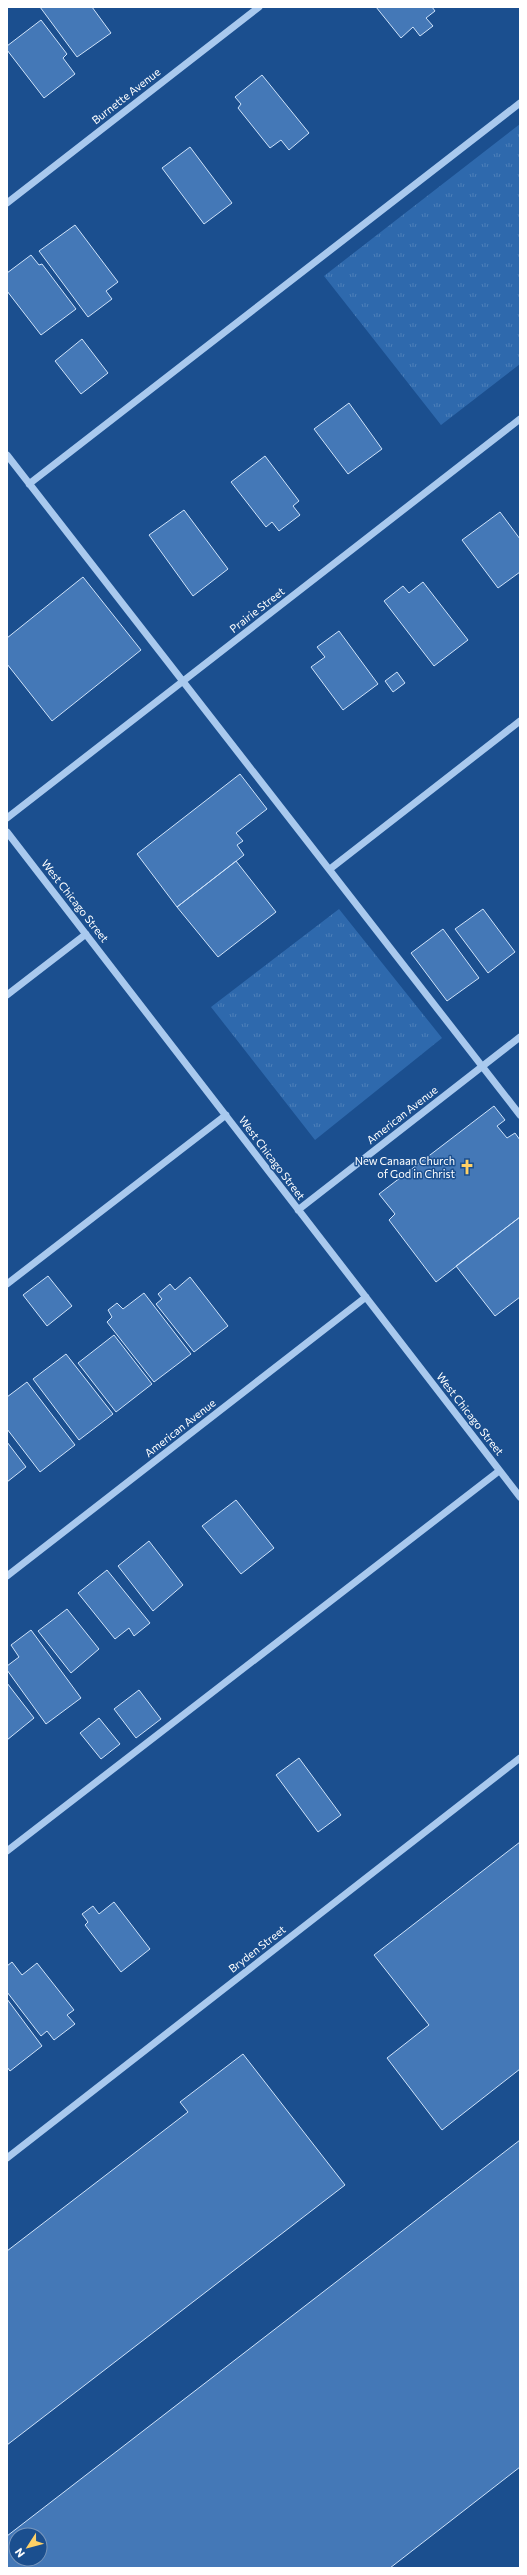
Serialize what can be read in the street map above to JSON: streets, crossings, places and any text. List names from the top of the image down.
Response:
{
  "streets": {
    "street": [
      "Burnette Avenue",
      "Prairie Street",
      "West Chicago Street",
      "American Avenue",
      "Bryden Street"
    ]
  },
  "crossings": [
    ["West Chicago Street", "American Avenue"]
  ],
  "places": {
    "church": ["New Canaan Church of God in Christ"]
  },
  "north": "bottom left"
}
